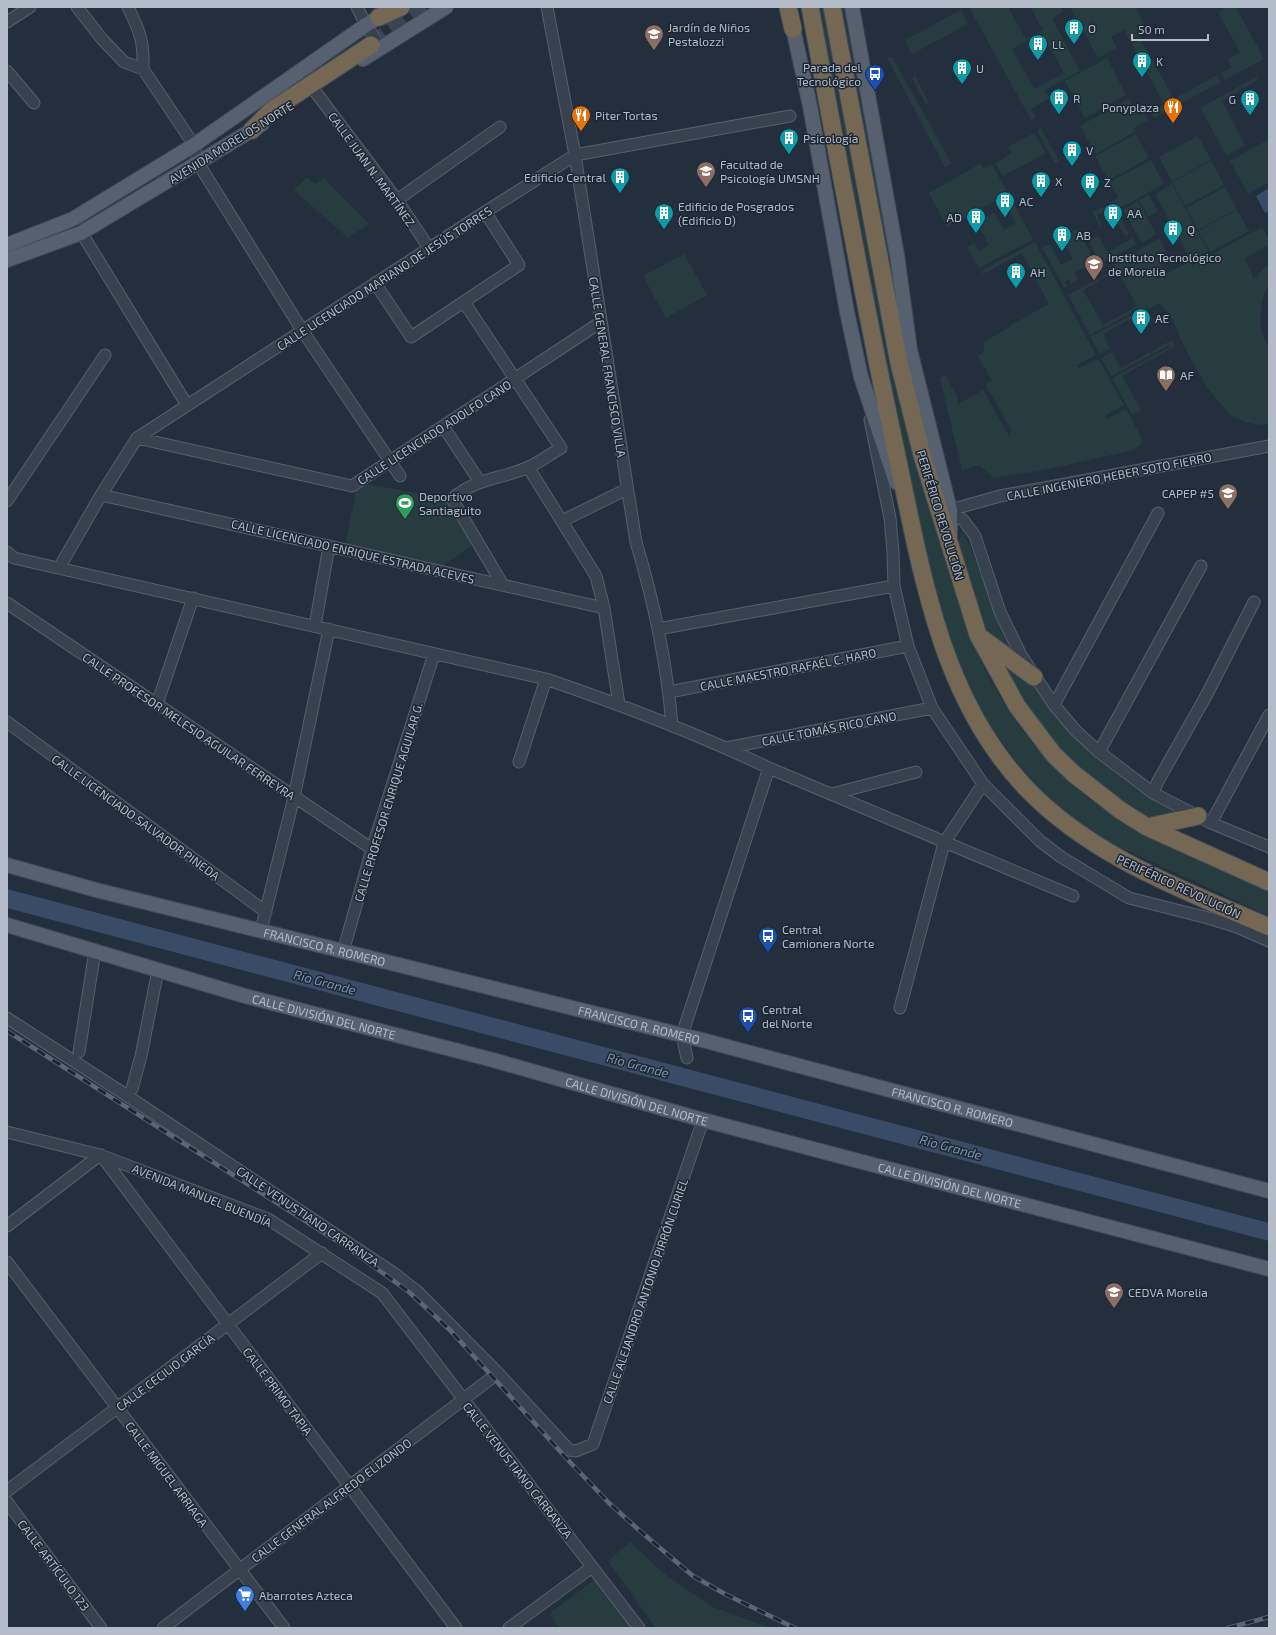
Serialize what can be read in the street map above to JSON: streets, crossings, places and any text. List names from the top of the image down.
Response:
{
  "streets": {
    "highway": ["PERIFÉRICO REVOLUCIÓN"],
    "main road": ["AVENIDA MORELOS NORTE", "FRANCISCO R. ROMERO", "CALLE DIVISIÓN DEL NORTE"],
    "street": [
      "CALLE JUAN N. MARTÍNEZ",
      "CALLE LICENCIADO MARIANO DE JESÚS TORRES",
      "CALLE GENERAL FRANCISCO VILLA",
      "CALLE LICENCIADO ADOLFO CANO",
      "CALLE INGENIERO HEBER SOTO FIERRO",
      "CALLE LICENCIADO ENRIQUE ESTRADA ACEVES",
      "CALLE MAESTRO RAFAÉL C. HARO",
      "CALLE PROFESOR MELESIO AGUILAR FERREYRA",
      "CALLE TOMÁS RICO CANO",
      "CALLE PROFESOR ENRIQUE AGUILAR G.",
      "CALLE LICENCIADO SALVADOR PINEDA",
      "AVENIDA MANUEL BUENDÍA",
      "CALLE VENUSTIANO CARRANZA",
      "CALLE ALEJANDRO ANTONIO PIRRÓN CURIEL",
      "CALLE CECILIO GARCÍA",
      "CALLE PRIMO TAPIA",
      "CALLE MIGUEL ARRIAGA",
      "CALLE GENERAL ALFREDO ELIZONDO",
      "CALLE ARTÍCULO 123"
    ]
  },
  "crossings": [
    ["AVENIDA MORELOS NORTE", "CALLE JUAN N. MARTÍNEZ"],
    ["CALLE JUAN N. MARTÍNEZ", "CALLE LICENCIADO MARIANO DE JESÚS TORRES"],
    ["CALLE LICENCIADO MARIANO DE JESÚS TORRES", "CALLE GENERAL FRANCISCO VILLA"],
    ["CALLE LICENCIADO MARIANO DE JESÚS TORRES", "CALLE LICENCIADO ADOLFO CANO"],
    ["CALLE LICENCIADO MARIANO DE JESÚS TORRES", "CALLE LICENCIADO ENRIQUE ESTRADA ACEVES"],
    ["CALLE GENERAL FRANCISCO VILLA", "CALLE LICENCIADO ADOLFO CANO"],
    ["CALLE GENERAL FRANCISCO VILLA", "CALLE MAESTRO RAFAÉL C. HARO"],
    ["CALLE PROFESOR MELESIO AGUILAR FERREYRA", "CALLE PROFESOR ENRIQUE AGUILAR G."],
    ["CALLE PROFESOR ENRIQUE AGUILAR G.", "FRANCISCO R. ROMERO"],
    ["CALLE DIVISIÓN DEL NORTE", "CALLE ALEJANDRO ANTONIO PIRRÓN CURIEL"],
    ["AVENIDA MANUEL BUENDÍA", "CALLE VENUSTIANO CARRANZA"],
    ["AVENIDA MANUEL BUENDÍA", "CALLE CECILIO GARCÍA"],
    ["AVENIDA MANUEL BUENDÍA", "CALLE PRIMO TAPIA"],
    ["CALLE VENUSTIANO CARRANZA", "CALLE ALEJANDRO ANTONIO PIRRÓN CURIEL"],
    ["CALLE VENUSTIANO CARRANZA", "CALLE GENERAL ALFREDO ELIZONDO"],
    ["CALLE CECILIO GARCÍA", "CALLE PRIMO TAPIA"],
    ["CALLE CECILIO GARCÍA", "CALLE MIGUEL ARRIAGA"],
    ["CALLE PRIMO TAPIA", "CALLE GENERAL ALFREDO ELIZONDO"],
    ["CALLE MIGUEL ARRIAGA", "CALLE GENERAL ALFREDO ELIZONDO"]
  ],
  "water": ["Río Grande"],
  "places": {
    "building": [
      "O",
      "LL",
      "K",
      "U",
      "R",
      "G",
      "Psicología",
      "V",
      "Edificio Central",
      "X",
      "Z",
      "AC",
      "Edificio de Posgrados (Edificio D)",
      "AA",
      "AD",
      "Q",
      "AB",
      "AH",
      "AE"
    ],
    "school or university": [
      "Jardín de Niños Pestalozzi",
      "Facultad de Psicología UMSNH",
      "Instituto Tecnológico de Morelia",
      "CAPEP #5",
      "CEDVA Morelia"
    ],
    "bus stop": ["Parada del Tecnológico", "Central Camionera Norte", "Central del Norte"],
    "restaurant": ["Ponyplaza", "Piter Tortas"],
    "library": ["AF"],
    "sports": ["Deportivo Santiaguito"],
    "supermarket": ["Abarrotes Azteca"]
  },
  "scale_bar": "50 m"
}
